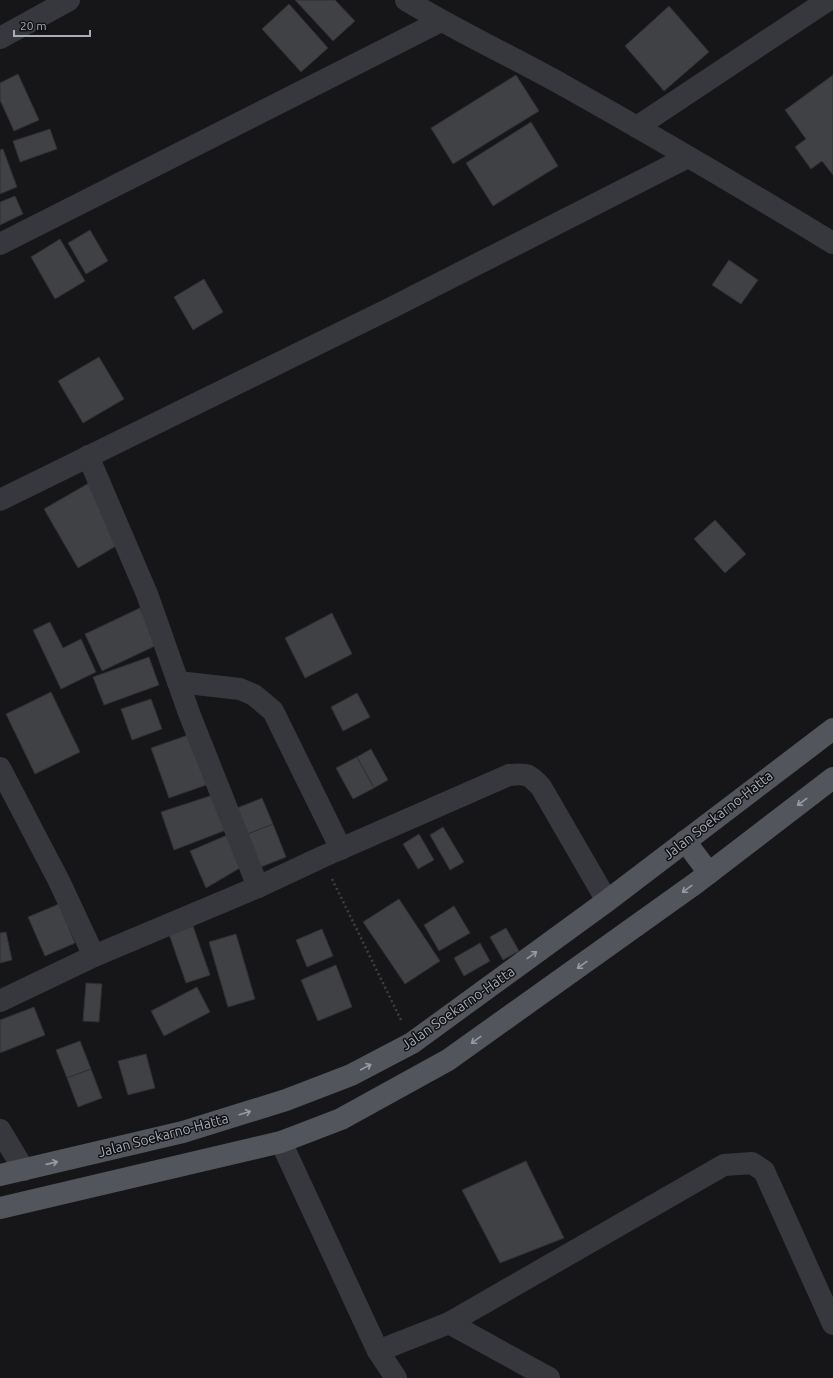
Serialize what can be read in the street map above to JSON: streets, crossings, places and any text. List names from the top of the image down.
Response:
{
  "streets": {
    "main road": ["Jalan Soekarno-Hatta"]
  },
  "scale_bar": "20 m"
}
